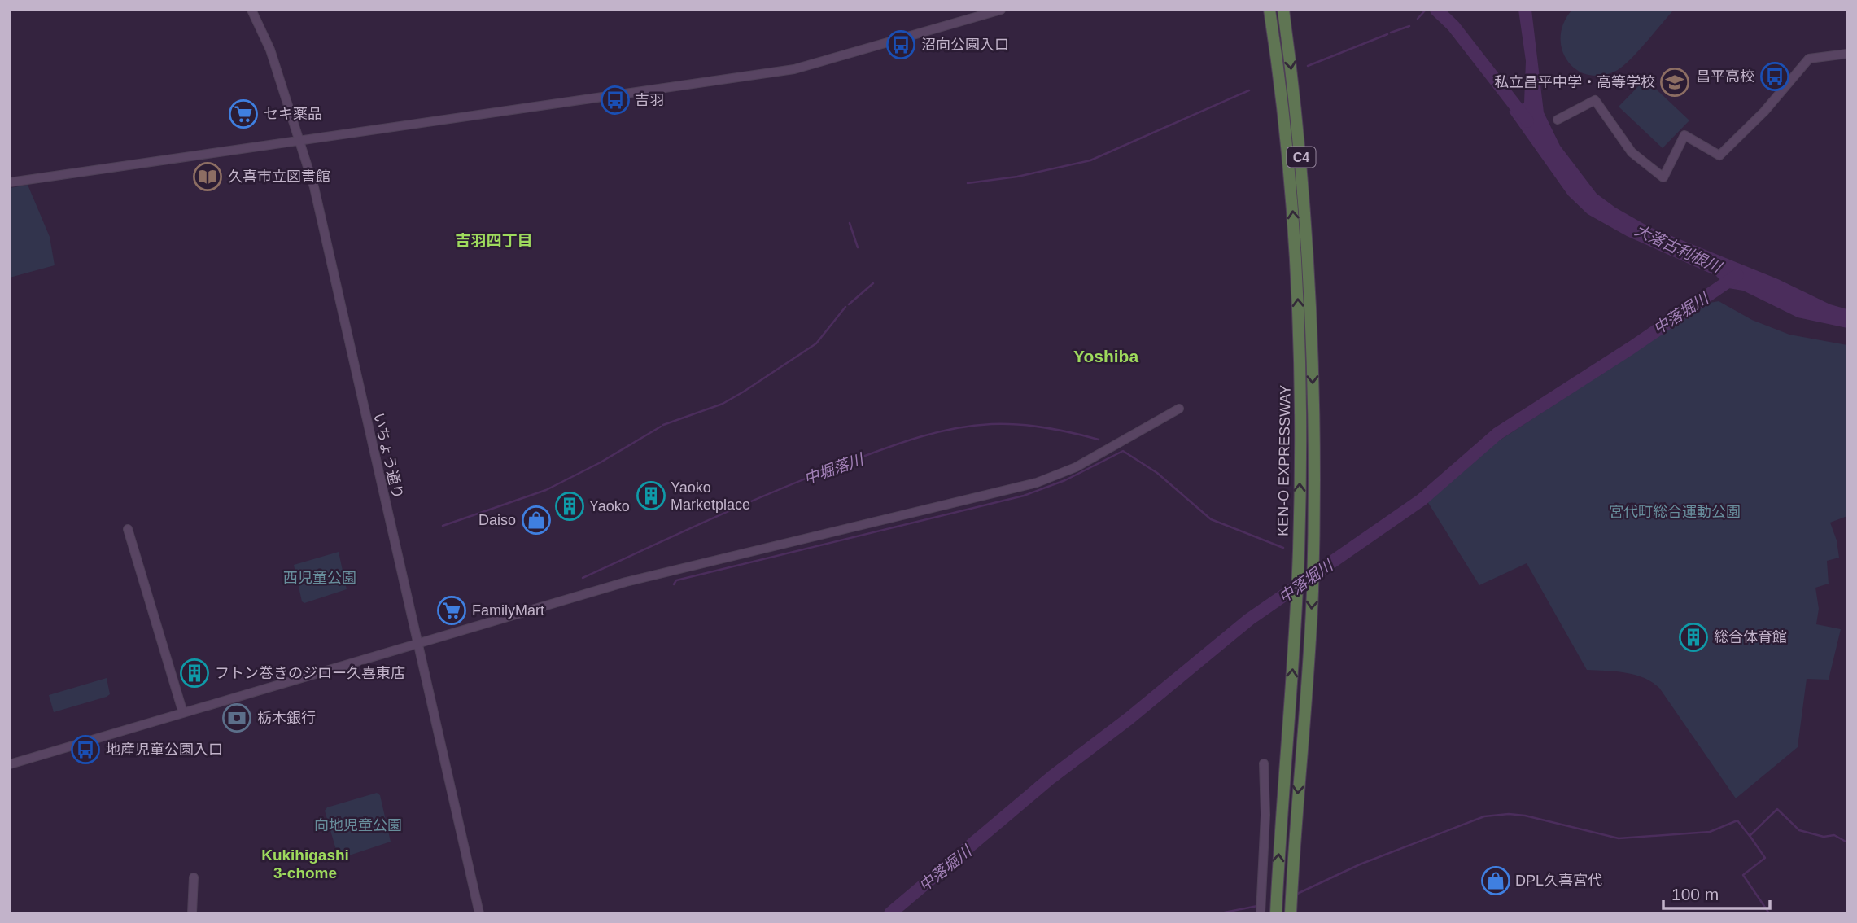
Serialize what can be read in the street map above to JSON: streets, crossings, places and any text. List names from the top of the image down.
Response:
{
  "streets": {
    "highway": ["C4", "KEN-O EXPRESSWAY"],
    "street": ["いちょう通り"]
  },
  "districts": ["吉羽四丁目", "Yoshiba", "Kukihigashi 3-chome"],
  "water": ["大落古利根川", "中落堀川", "中堀落川"],
  "parks": ["宮代町総合運動公園", "西児童公園", "向地児童公園"],
  "places": {
    "bus stop": [
      "沼向公園入口",
      "昌平高校",
      "吉羽",
      "地産児童公園入口"
    ],
    "school or university": ["私立昌平中学・高等学校"],
    "supermarket": ["セキ薬品", "FamilyMart"],
    "library": ["久喜市立図書館"],
    "building": [
      "Yaoko Marketplace",
      "Yaoko",
      "総合体育館",
      "フトン巻きのジロー久喜東店"
    ],
    "shop": ["Daiso", "DPL久喜宮代"],
    "bank": ["栃木銀行"]
  },
  "scale_bar": "100 m"
}
